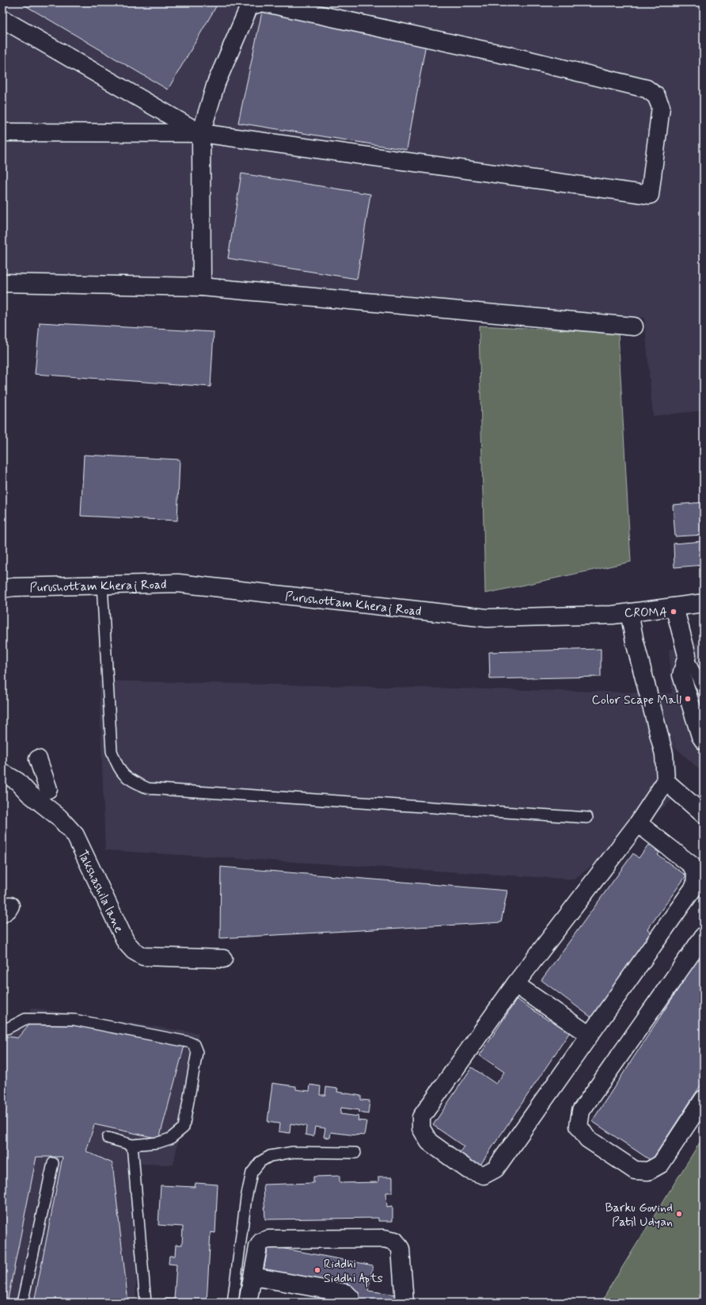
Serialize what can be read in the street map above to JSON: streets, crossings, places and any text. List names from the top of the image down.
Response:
{
  "streets": {
    "street": ["Purushottam Kheraj Road", "Takshashila lane"]
  },
  "places": [
    "CROMA",
    "Color Scape Mall",
    "Barku Govind Patil Udyan",
    "Riddhi Siddhi Apts"
  ]
}
